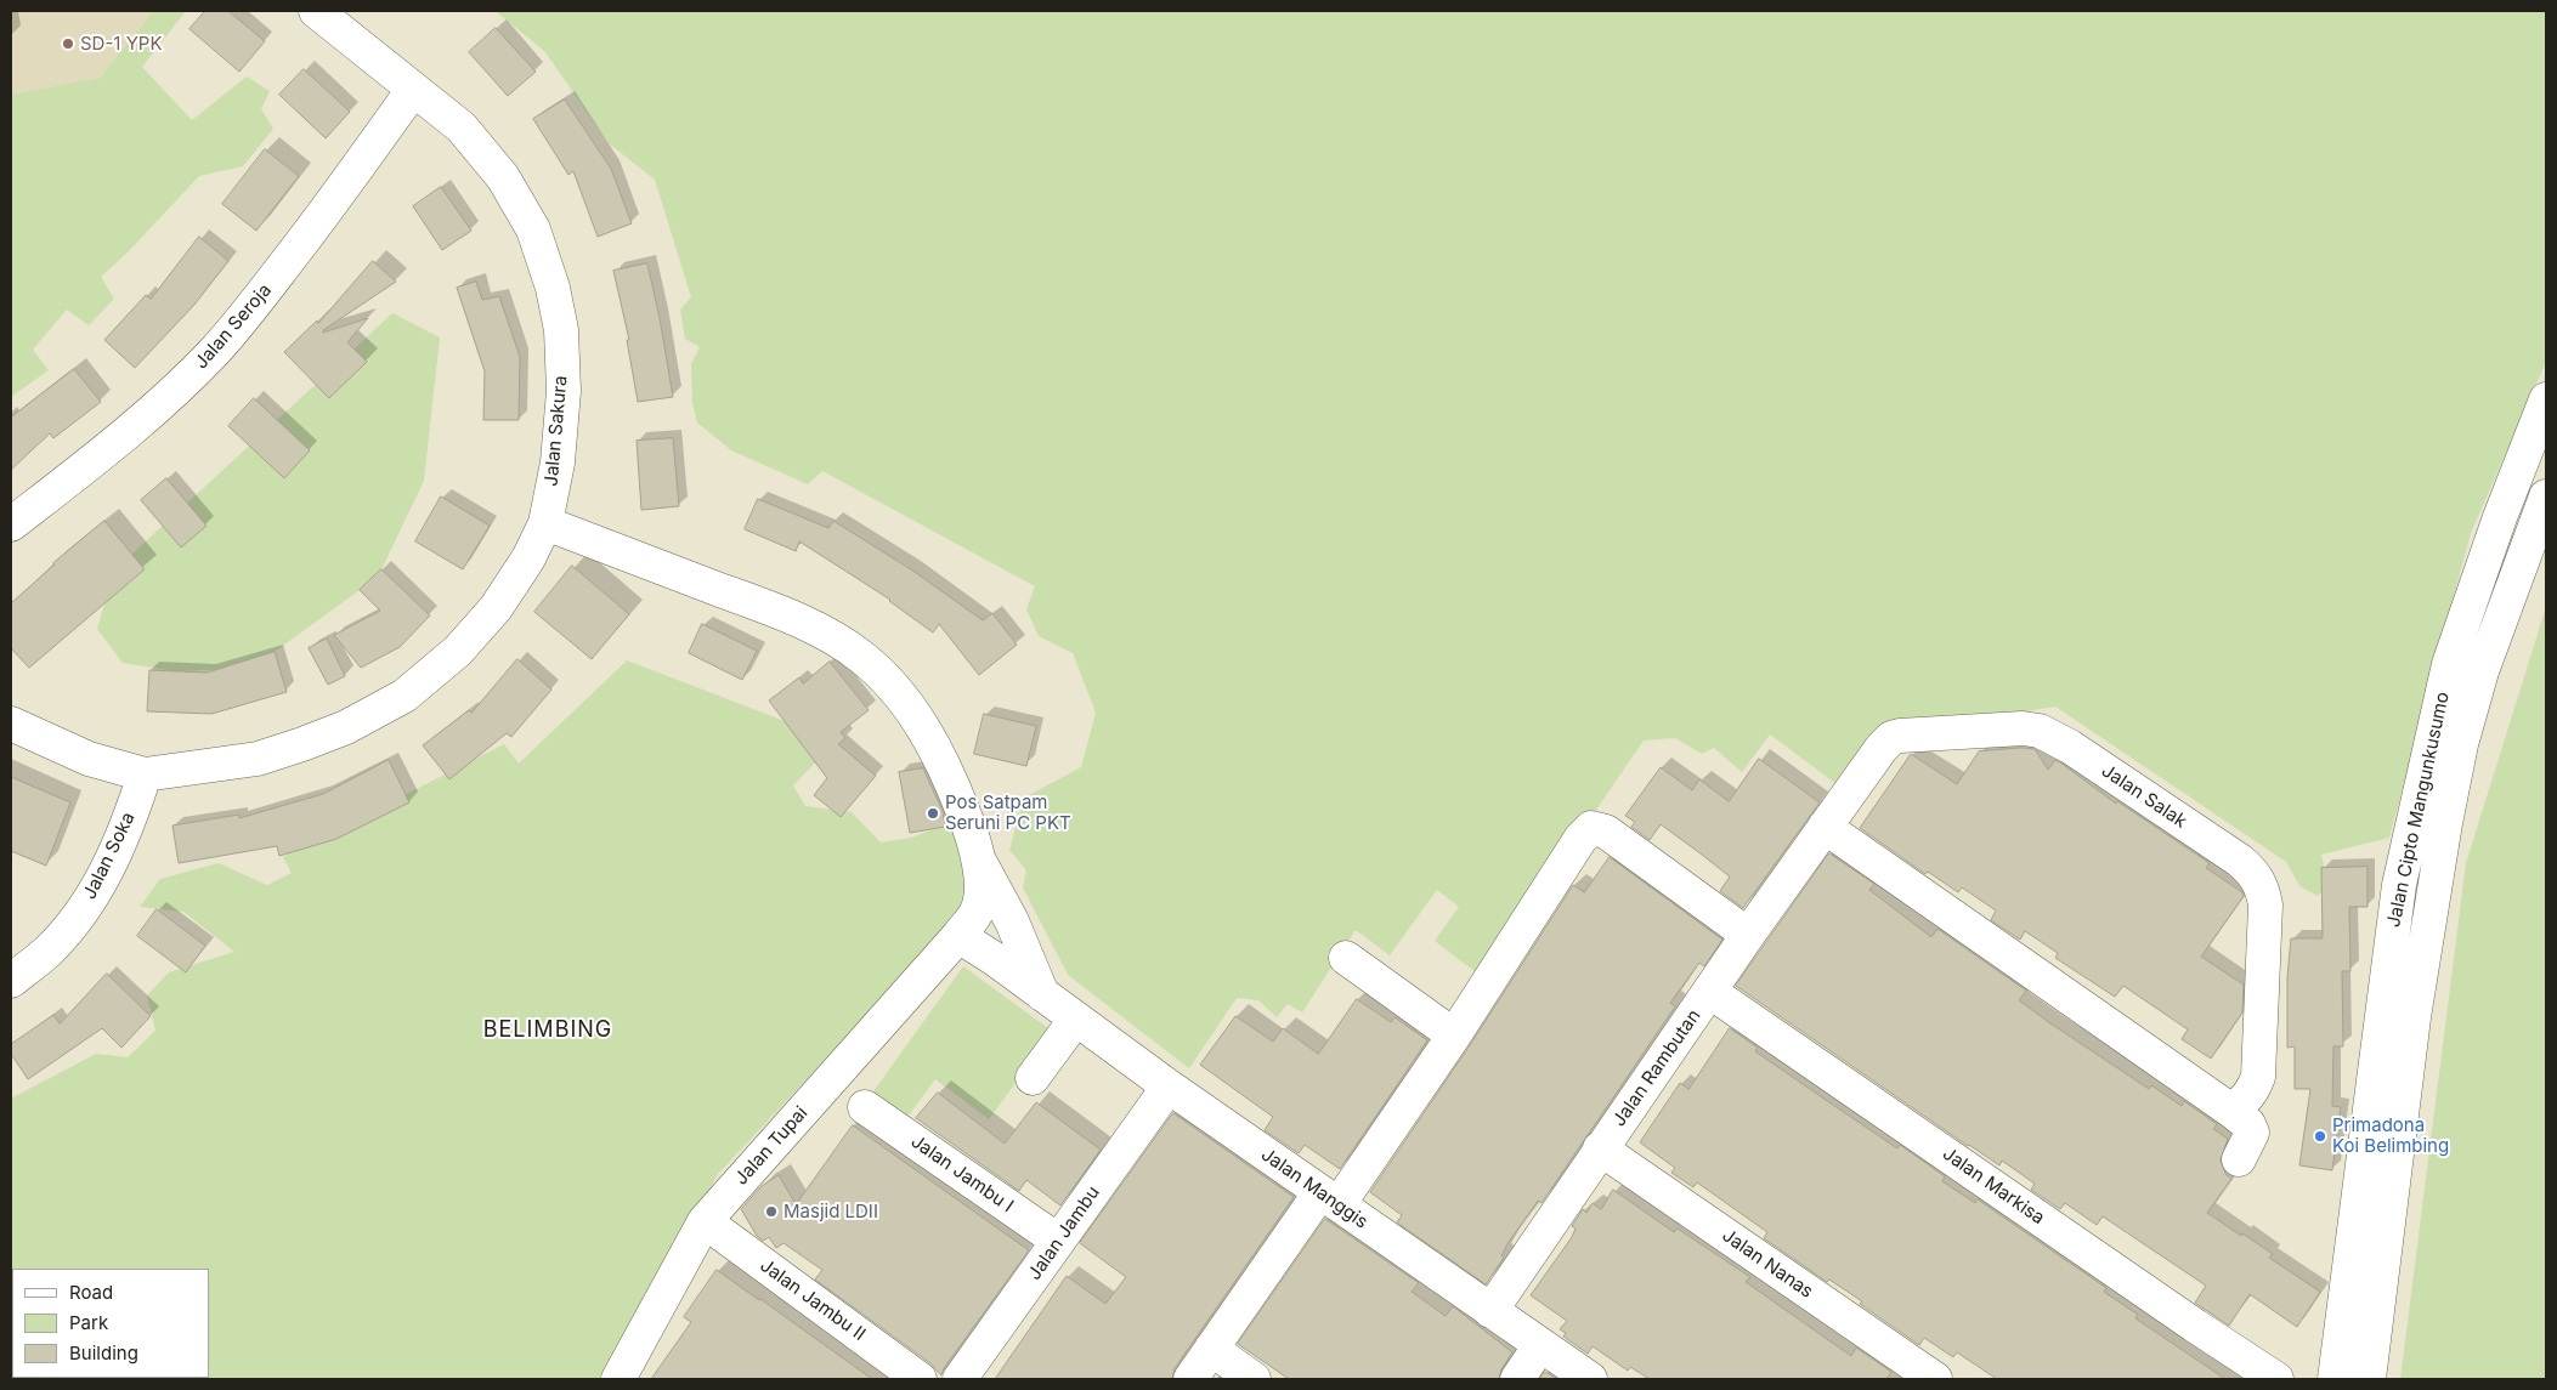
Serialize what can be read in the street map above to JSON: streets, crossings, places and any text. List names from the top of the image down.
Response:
{
  "streets": {
    "street": [
      "Jalan Seroja",
      "Jalan Sakura",
      "Jalan Salak",
      "Jalan Cipto Mangunkusumo",
      "Jalan Soka",
      "Jalan Rambutan",
      "Jalan Tupai",
      "Jalan Jambu I",
      "Jalan Markisa",
      "Jalan Manggis",
      "Jalan Jambu",
      "Jalan Nanas",
      "Jalan Jambu II"
    ]
  },
  "crossings": [
    ["Jalan Seroja", "Jalan Sakura"],
    ["Jalan Sakura", "Jalan Soka"],
    ["Jalan Salak", "Jalan Rambutan"],
    ["Jalan Rambutan", "Jalan Markisa"],
    ["Jalan Rambutan", "Jalan Manggis"],
    ["Jalan Rambutan", "Jalan Nanas"],
    ["Jalan Tupai", "Jalan Manggis"],
    ["Jalan Tupai", "Jalan Jambu II"],
    ["Jalan Jambu I", "Jalan Jambu"],
    ["Jalan Manggis", "Jalan Jambu"]
  ],
  "districts": ["BELIMBING"],
  "places": [
    "SD-1 YPK",
    "Pos Satpam Seruni PC PKT",
    "Primadona Koi Belimbing",
    "Masjid LDII"
  ],
  "legend": ["Road", "Park", "Building"]
}
